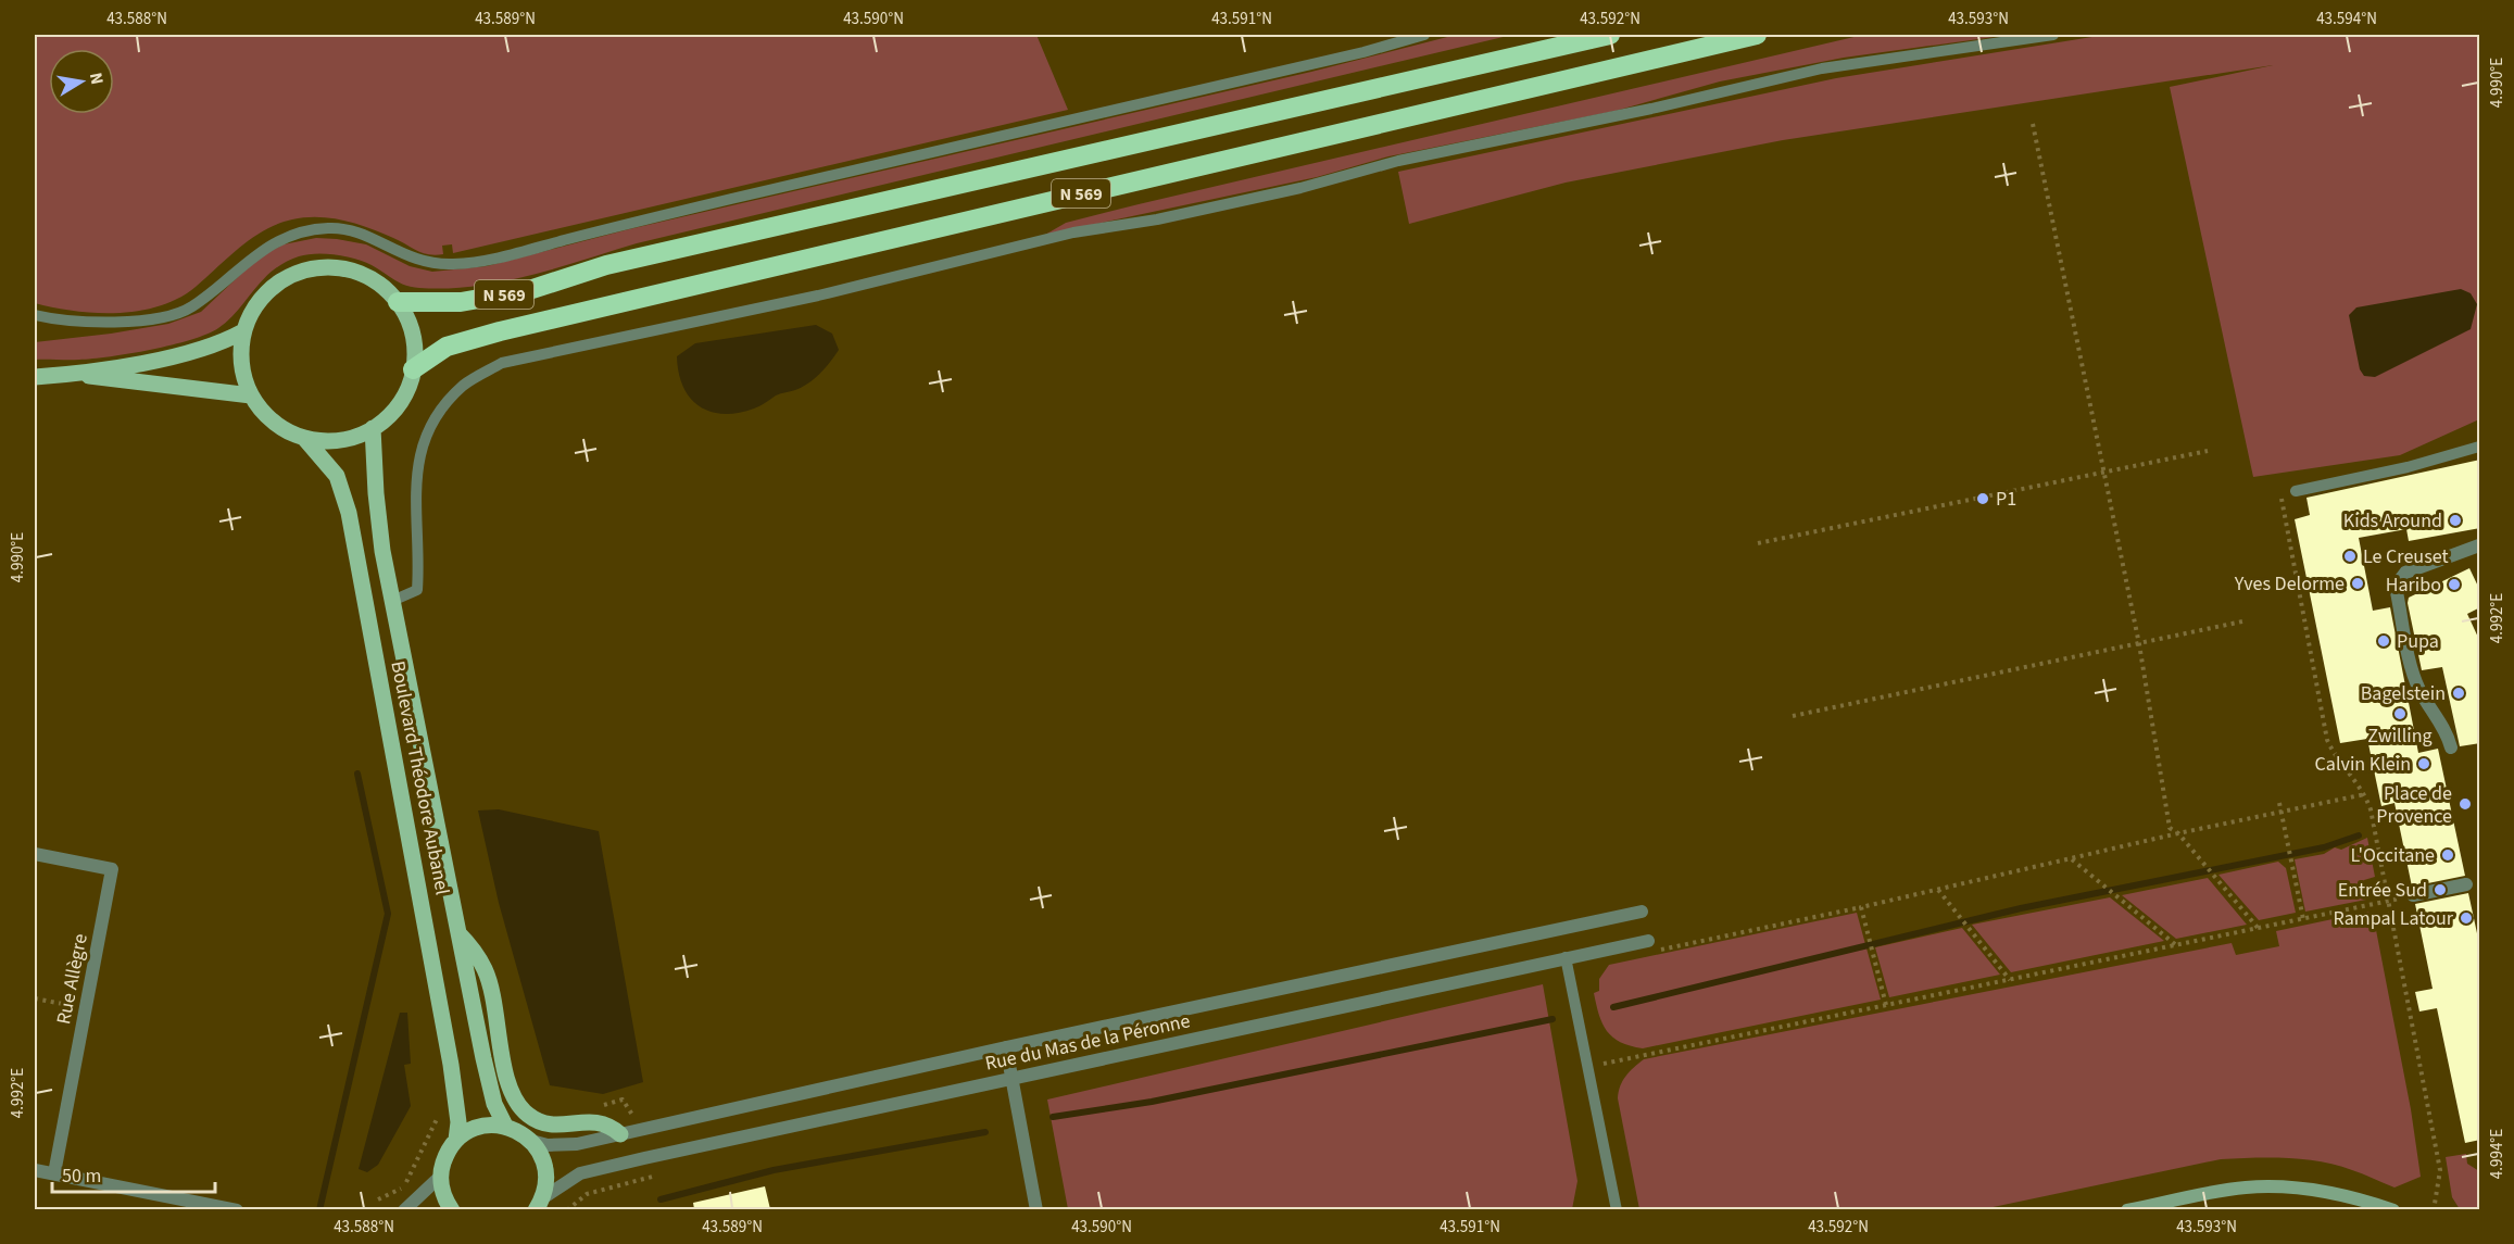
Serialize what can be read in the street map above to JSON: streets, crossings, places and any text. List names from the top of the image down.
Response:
{
  "streets": {
    "highway": ["N 569"],
    "main road": ["Boulevard Théodore Aubanel"],
    "street": ["Rue Allègre", "Rue du Mas de la Péronne"]
  },
  "crossings": [
    ["N 569", "Boulevard Théodore Aubanel"]
  ],
  "places": [
    "P1",
    "Kids Around",
    "Le Creuset",
    "Yves Delorme",
    "Haribo",
    "Pupa",
    "Bagelstein",
    "Zwilling",
    "Calvin Klein",
    "Place de Provence",
    "L'Occitane",
    "Entrée Sud",
    "Rampal Latour"
  ],
  "scale_bar": "50 m",
  "north": "right",
  "coordinates": [
    "43.588°N",
    "43.589°N",
    "43.590°N",
    "43.591°N",
    "43.592°N",
    "43.593°N",
    "43.594°N",
    "4.990°E",
    "4.992°E",
    "4.994°E"
  ]
}
